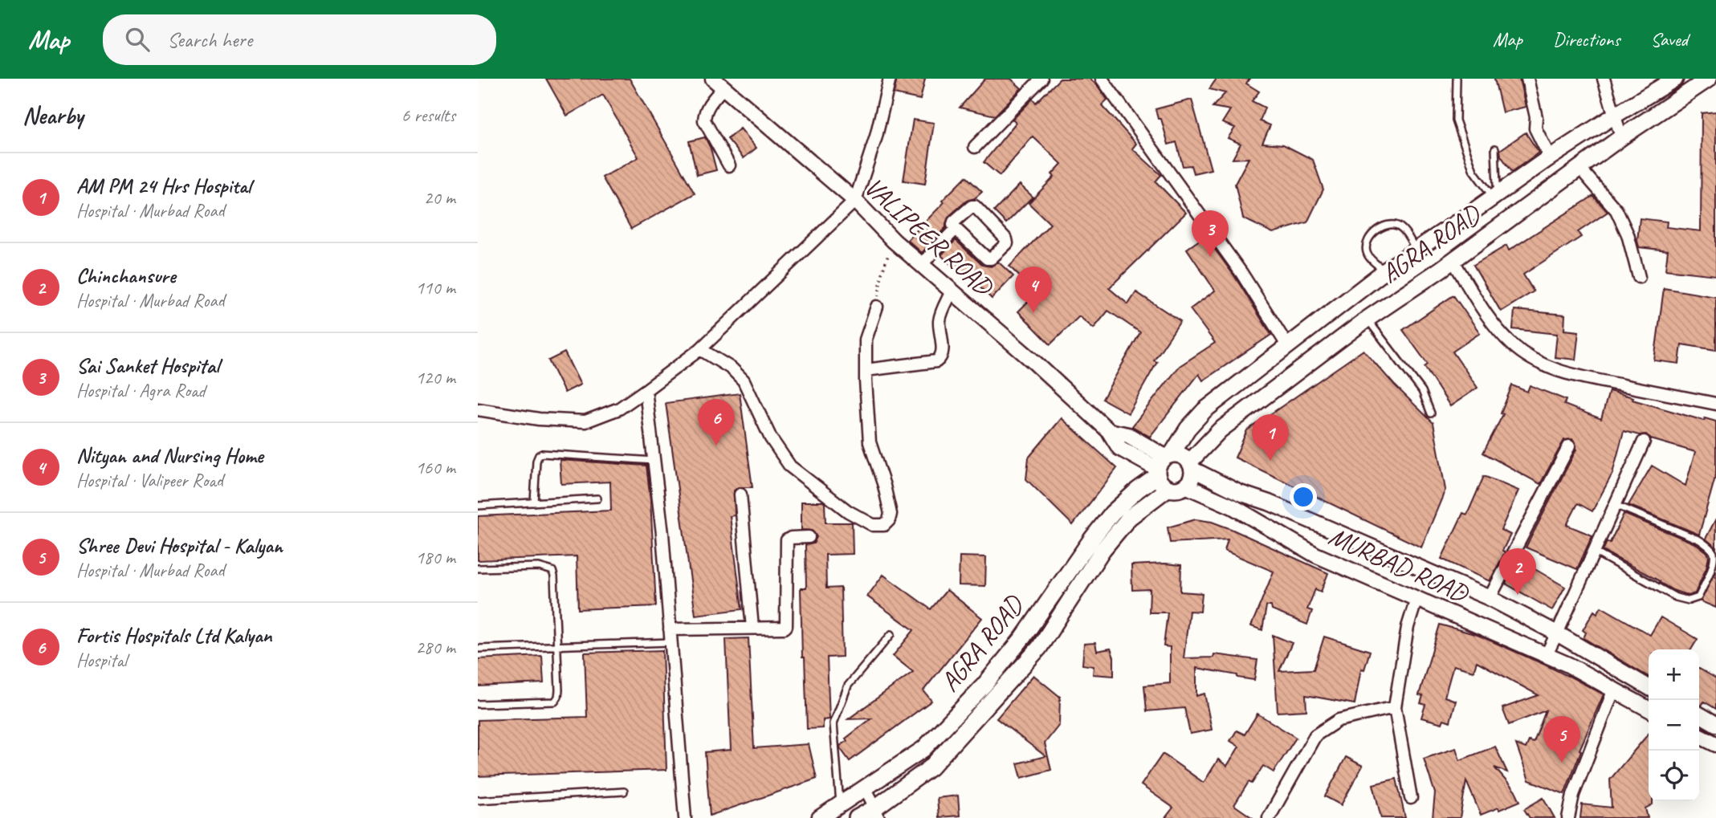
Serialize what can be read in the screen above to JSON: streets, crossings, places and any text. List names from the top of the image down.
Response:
{
  "streets": {
    "main road": ["AGRA ROAD"],
    "street": ["VALIPEER ROAD", "MURBAD ROAD"]
  },
  "crossings": [
    ["VALIPEER ROAD", "AGRA ROAD"],
    ["VALIPEER ROAD", "MURBAD ROAD"],
    ["AGRA ROAD", "MURBAD ROAD"]
  ],
  "page": {
    "header": "Map",
    "search": "Search here",
    "nav": ["Map", "Directions", "Saved"],
    "heading": ["Nearby", "6 results"],
    "list": [
      {
        "mark": "1",
        "name": "AM PM 24 Hrs Hospital",
        "note": "Hospital · Murbad Road",
        "value": "20 m"
      },
      {
        "mark": "2",
        "name": "Chinchansure",
        "note": "Hospital · Murbad Road",
        "value": "110 m"
      },
      {
        "mark": "3",
        "name": "Sai Sanket Hospital",
        "note": "Hospital · Agra Road",
        "value": "120 m"
      },
      {
        "mark": "4",
        "name": "Nityan and Nursing Home",
        "note": "Hospital · Valipeer Road",
        "value": "160 m"
      },
      {
        "mark": "5",
        "name": "Shree Devi Hospital - Kalyan",
        "note": "Hospital · Murbad Road",
        "value": "180 m"
      },
      {
        "mark": "6",
        "name": "Fortis Hospitals Ltd Kalyan",
        "note": "Hospital",
        "value": "280 m"
      }
    ],
    "pins": [
      "3",
      "4",
      "6",
      "1",
      "2",
      "5"
    ],
    "map_buttons": ["+", "−"]
  }
}
